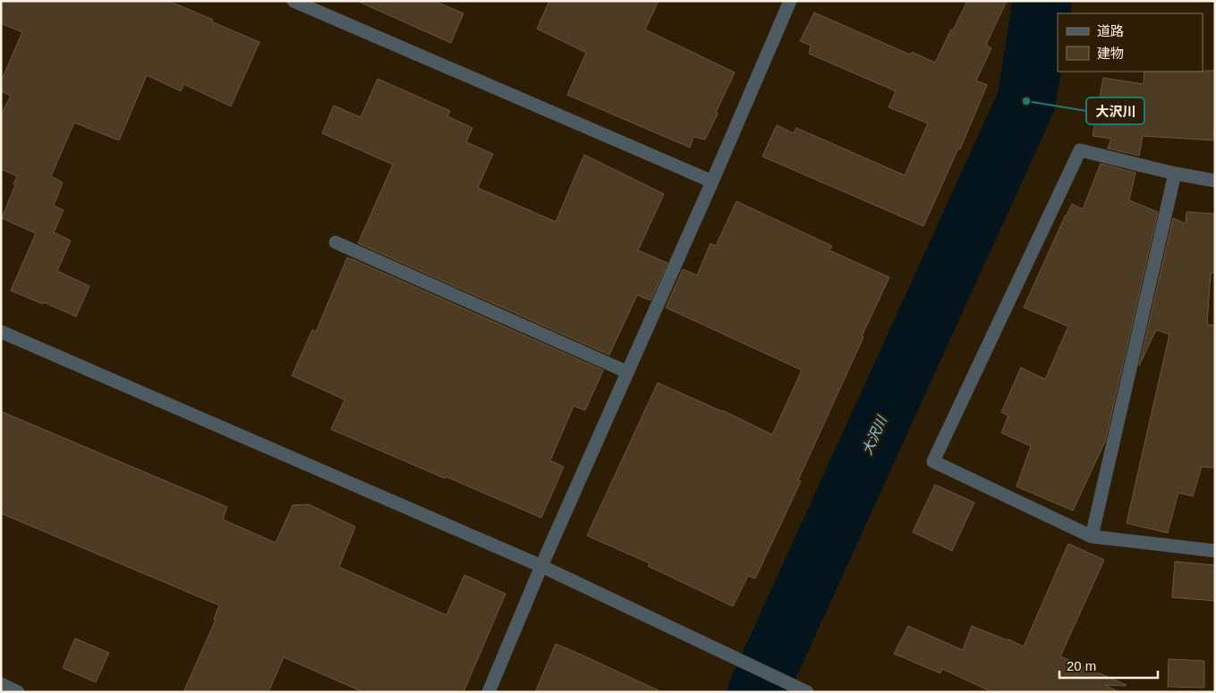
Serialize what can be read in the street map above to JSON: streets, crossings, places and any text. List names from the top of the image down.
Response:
{
  "water": ["大沢川"],
  "places": ["大沢川"],
  "legend": ["道路", "建物"],
  "scale_bar": "20 m"
}
